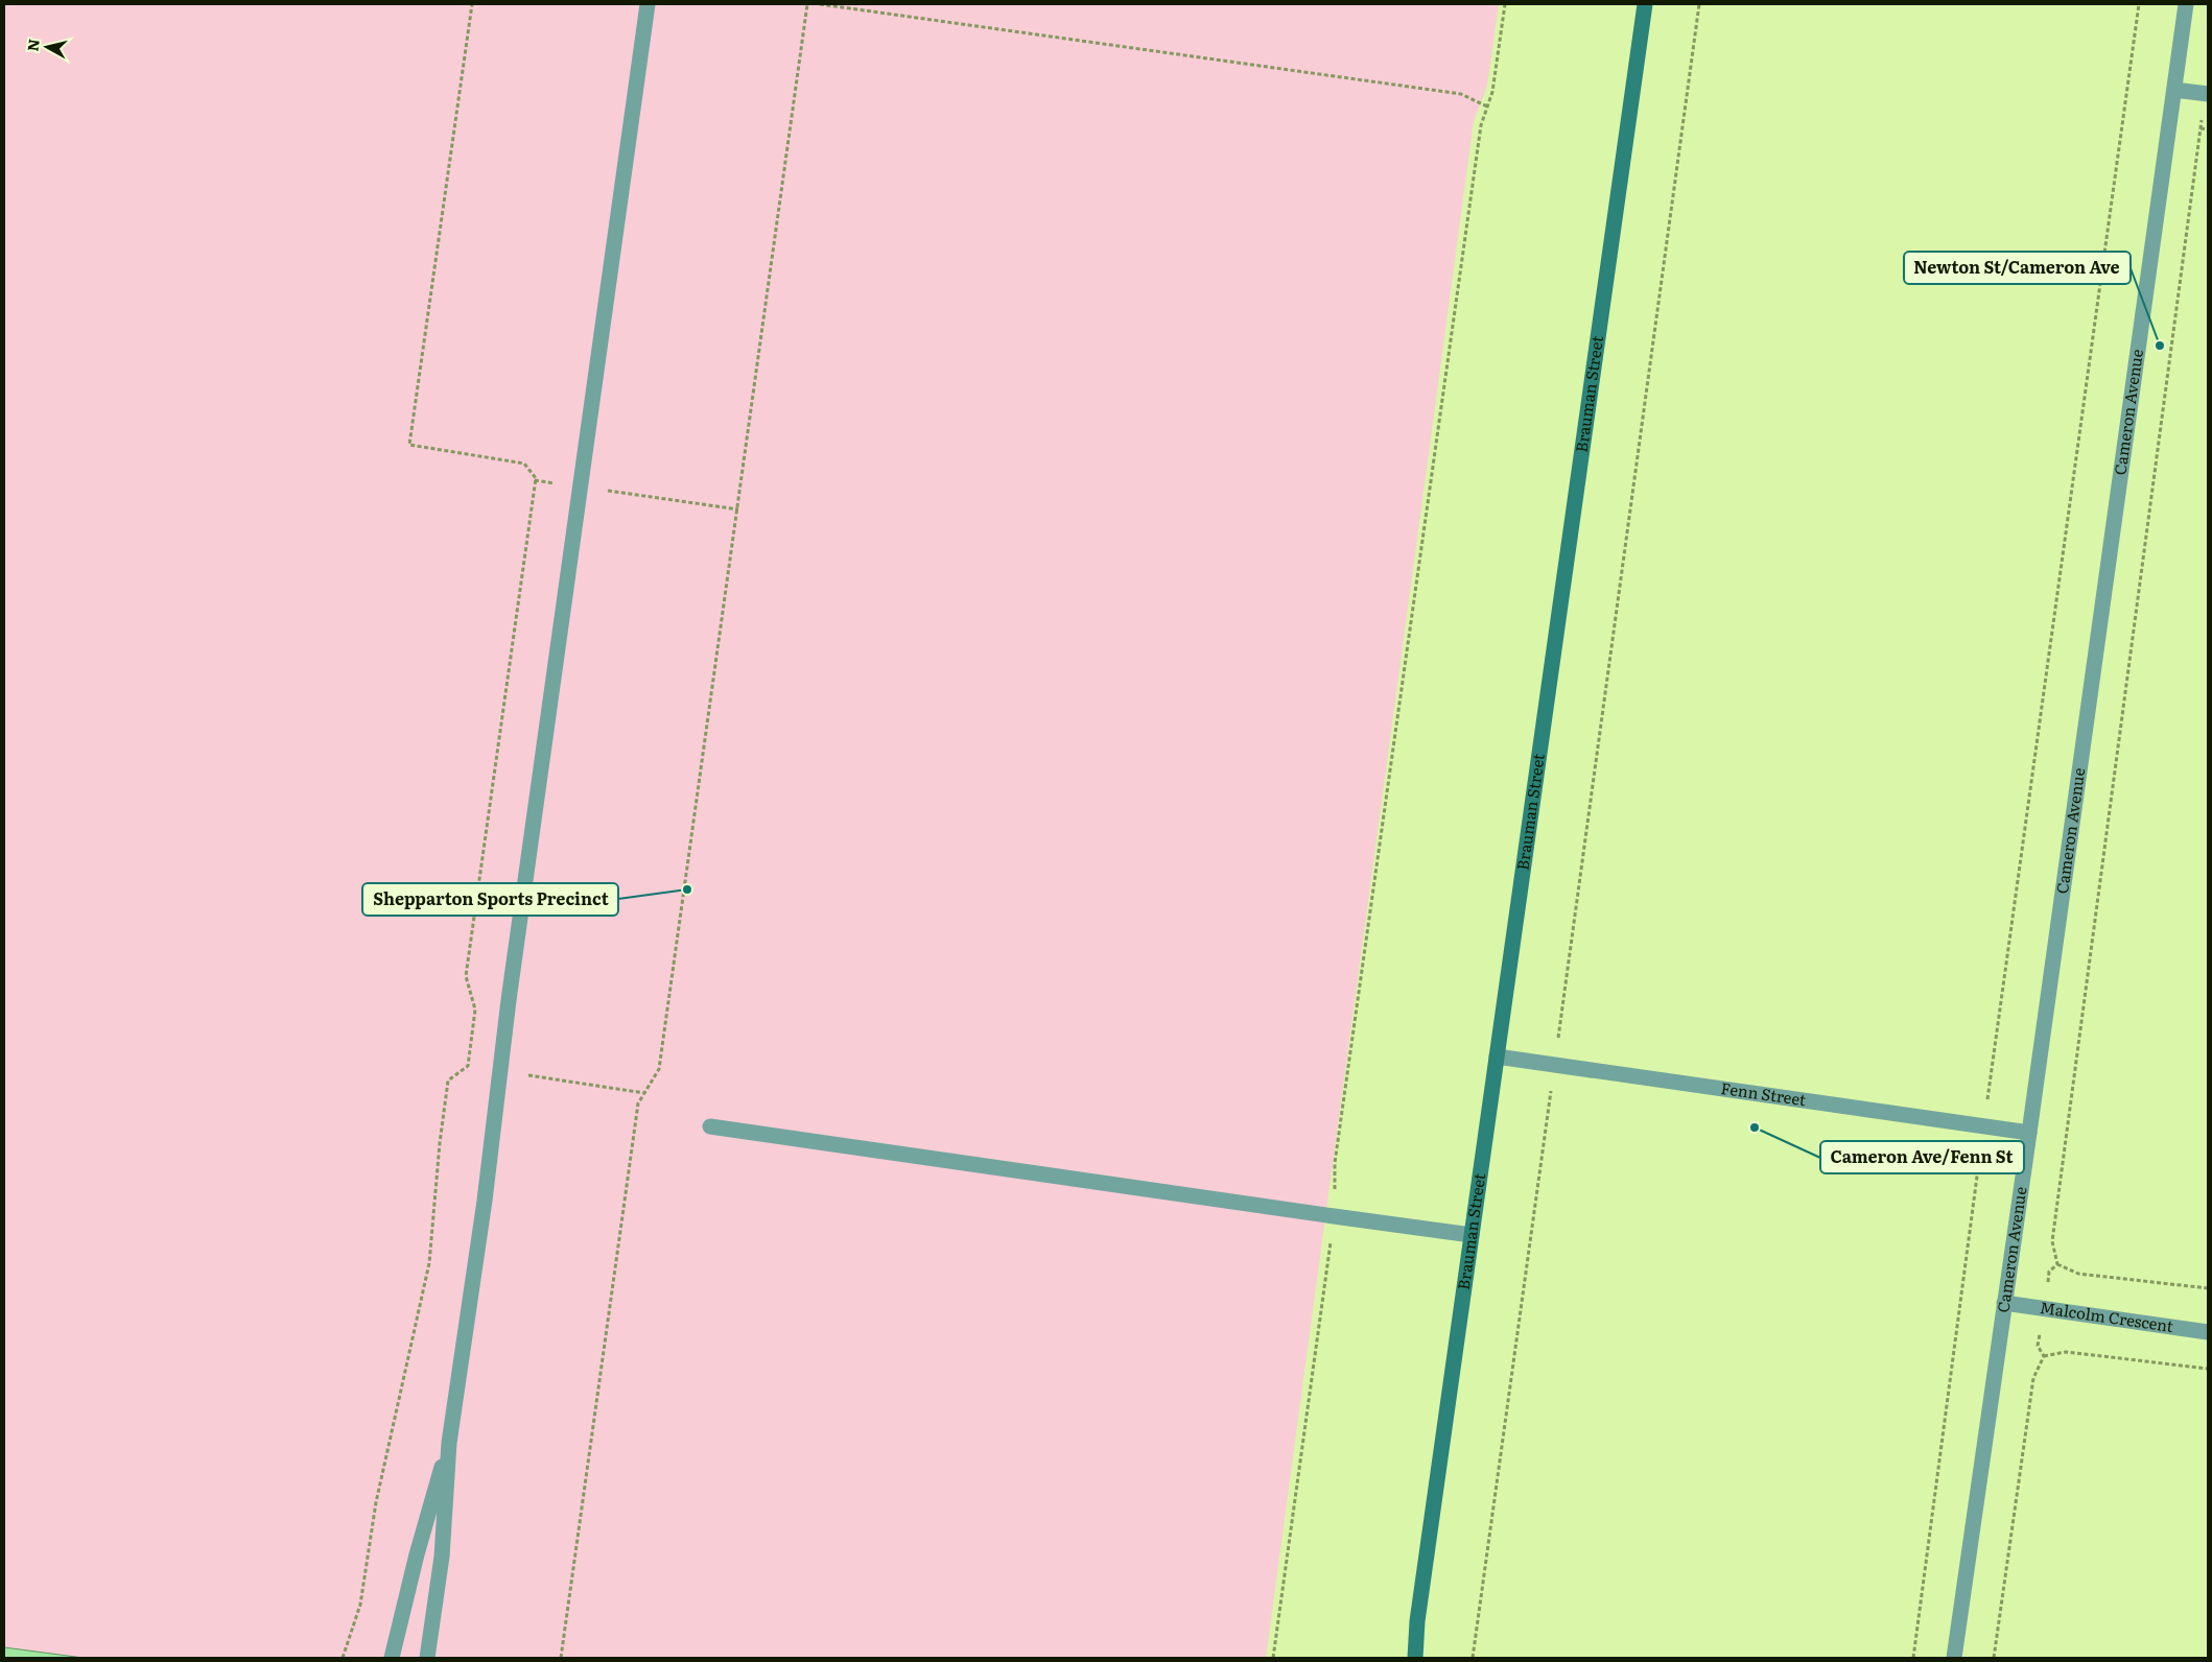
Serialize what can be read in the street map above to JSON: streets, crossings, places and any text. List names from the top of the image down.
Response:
{
  "streets": {
    "street": [
      "Brauman Street",
      "Cameron Avenue",
      "Fenn Street",
      "Malcolm Crescent"
    ]
  },
  "crossings": [
    ["Brauman Street", "Fenn Street"],
    ["Cameron Avenue", "Fenn Street"],
    ["Cameron Avenue", "Malcolm Crescent"]
  ],
  "places": ["Newton St/Cameron Ave", "Shepparton Sports Precinct", "Cameron Ave/Fenn St"],
  "north": "left"
}
